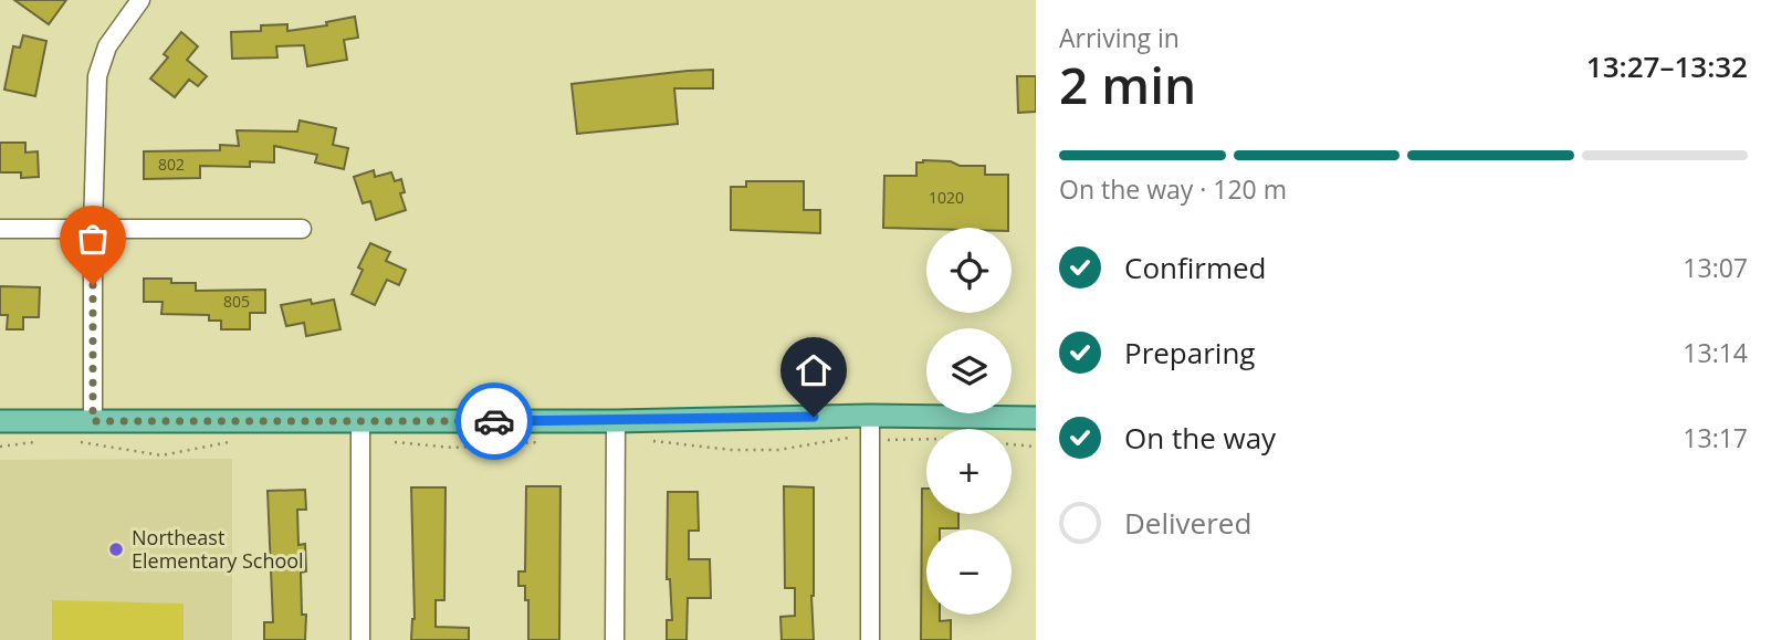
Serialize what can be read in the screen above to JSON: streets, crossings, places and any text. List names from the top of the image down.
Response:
{
  "places": ["Northeast Elementary School"],
  "house_numbers": ["802", "1020", "805"],
  "page": {
    "heading": ["2 min", "Arriving in", "13:27–13:32"],
    "bar": "On the way · 120 m",
    "list": [
      ["Confirmed", "13:07"],
      ["Preparing", "13:14"],
      ["On the way", "13:17"],
      "Delivered"
    ],
    "map_buttons": ["+", "−"]
  }
}
